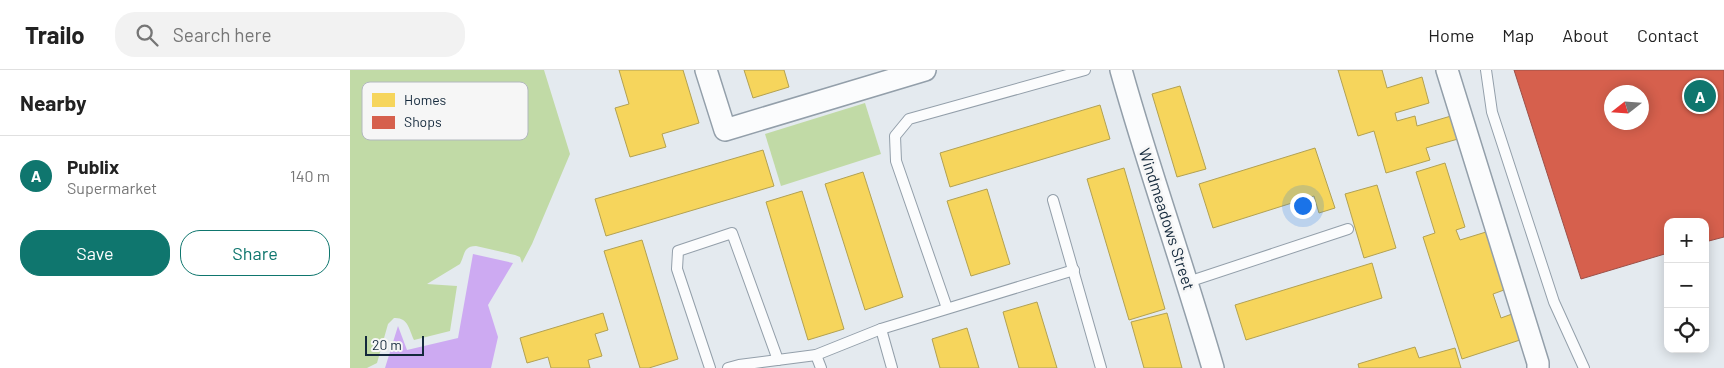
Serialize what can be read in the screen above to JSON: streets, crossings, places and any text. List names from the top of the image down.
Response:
{
  "streets": {
    "street": ["Windmeadows Street"]
  },
  "legend": ["Homes", "Shops"],
  "scale_bar": "20 m",
  "north": "left",
  "page": {
    "header": "Trailo",
    "search": "Search here",
    "nav": [
      "Home",
      "Map",
      "About",
      "Contact"
    ],
    "heading": "Nearby",
    "pins": "A",
    "list": [
      {
        "mark": "A",
        "name": "Publix",
        "note": "Supermarket",
        "value": "140 m"
      }
    ],
    "buttons": ["Save", "Share"],
    "map_buttons": ["+", "−"],
    "scale": "20 m"
  }
}
